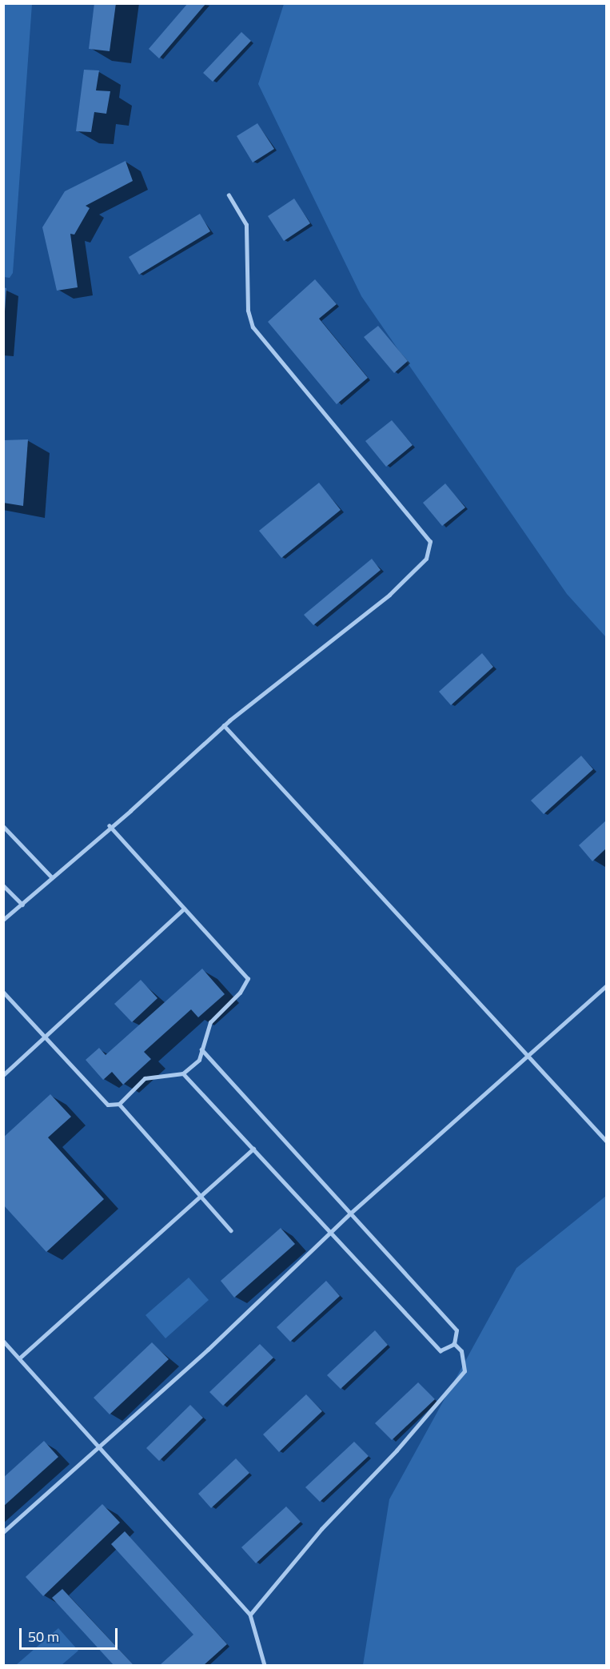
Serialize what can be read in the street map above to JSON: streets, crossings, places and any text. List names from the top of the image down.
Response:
{
  "scale_bar": "50 m"
}
